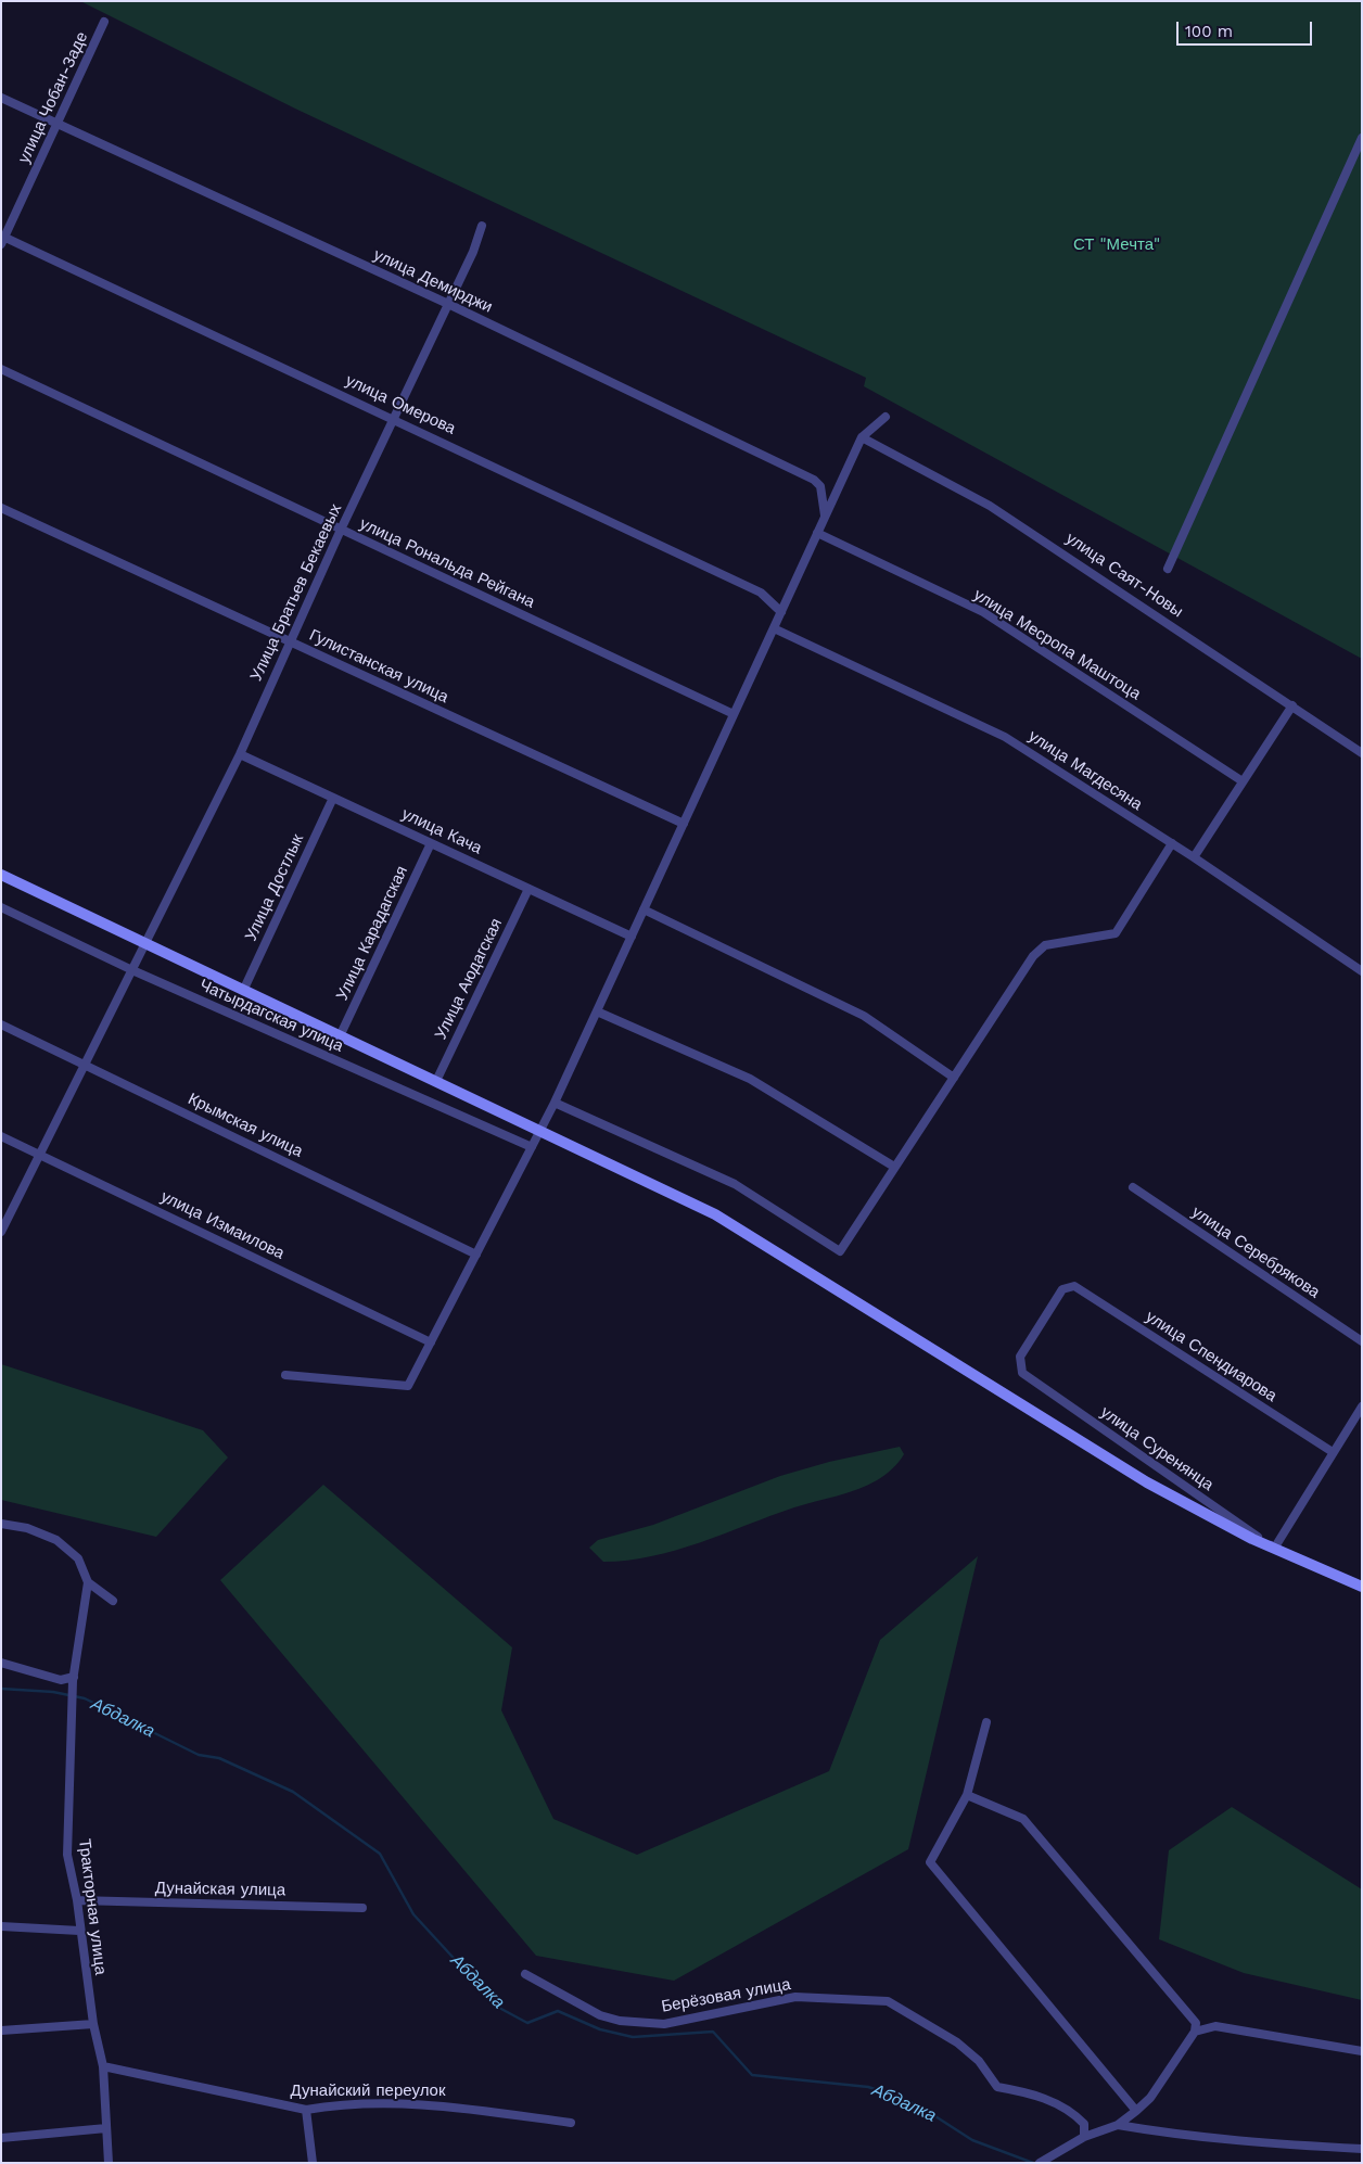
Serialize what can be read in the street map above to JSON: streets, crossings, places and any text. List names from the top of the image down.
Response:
{
  "streets": {
    "street": [
      "улица Чобан-Заде",
      "улица Демирджи",
      "улица Омерова",
      "улица Рональда Рейгана",
      "улица Саят-Новы",
      "Улица Братьев Бекаевых",
      "улица Месропа Маштоца",
      "Гулистанская улица",
      "улица Магдесяна",
      "улица Кача",
      "Улица Достлык",
      "Улица Карадагская",
      "Улица Аюдагская",
      "Чатырдагская улица",
      "Крымская улица",
      "улица Измаилова",
      "улица Серебрякова",
      "улица Спендиарова",
      "улица Суренянца",
      "Дунайская улица",
      "Тракторная улица",
      "Берёзовая улица",
      "Дунайский переулок"
    ]
  },
  "crossings": [
    ["улица Чобан-Заде", "улица Демирджи"],
    ["улица Чобан-Заде", "улица Омерова"],
    ["улица Демирджи", "Улица Братьев Бекаевых"],
    ["улица Омерова", "Улица Братьев Бекаевых"],
    ["улица Рональда Рейгана", "Улица Братьев Бекаевых"],
    ["Улица Братьев Бекаевых", "Гулистанская улица"],
    ["Улица Братьев Бекаевых", "улица Кача"],
    ["Улица Братьев Бекаевых", "Чатырдагская улица"],
    ["Улица Братьев Бекаевых", "Крымская улица"],
    ["Улица Братьев Бекаевых", "улица Измаилова"],
    ["улица Кача", "Улица Достлык"],
    ["улица Кача", "Улица Карадагская"],
    ["улица Кача", "Улица Аюдагская"],
    ["улица Спендиарова", "улица Суренянца"],
    ["Дунайская улица", "Тракторная улица"],
    ["Тракторная улица", "Дунайский переулок"]
  ],
  "water": ["Абдалка"],
  "parks": ["СТ \"Мечта\""],
  "scale_bar": "100 m"
}
